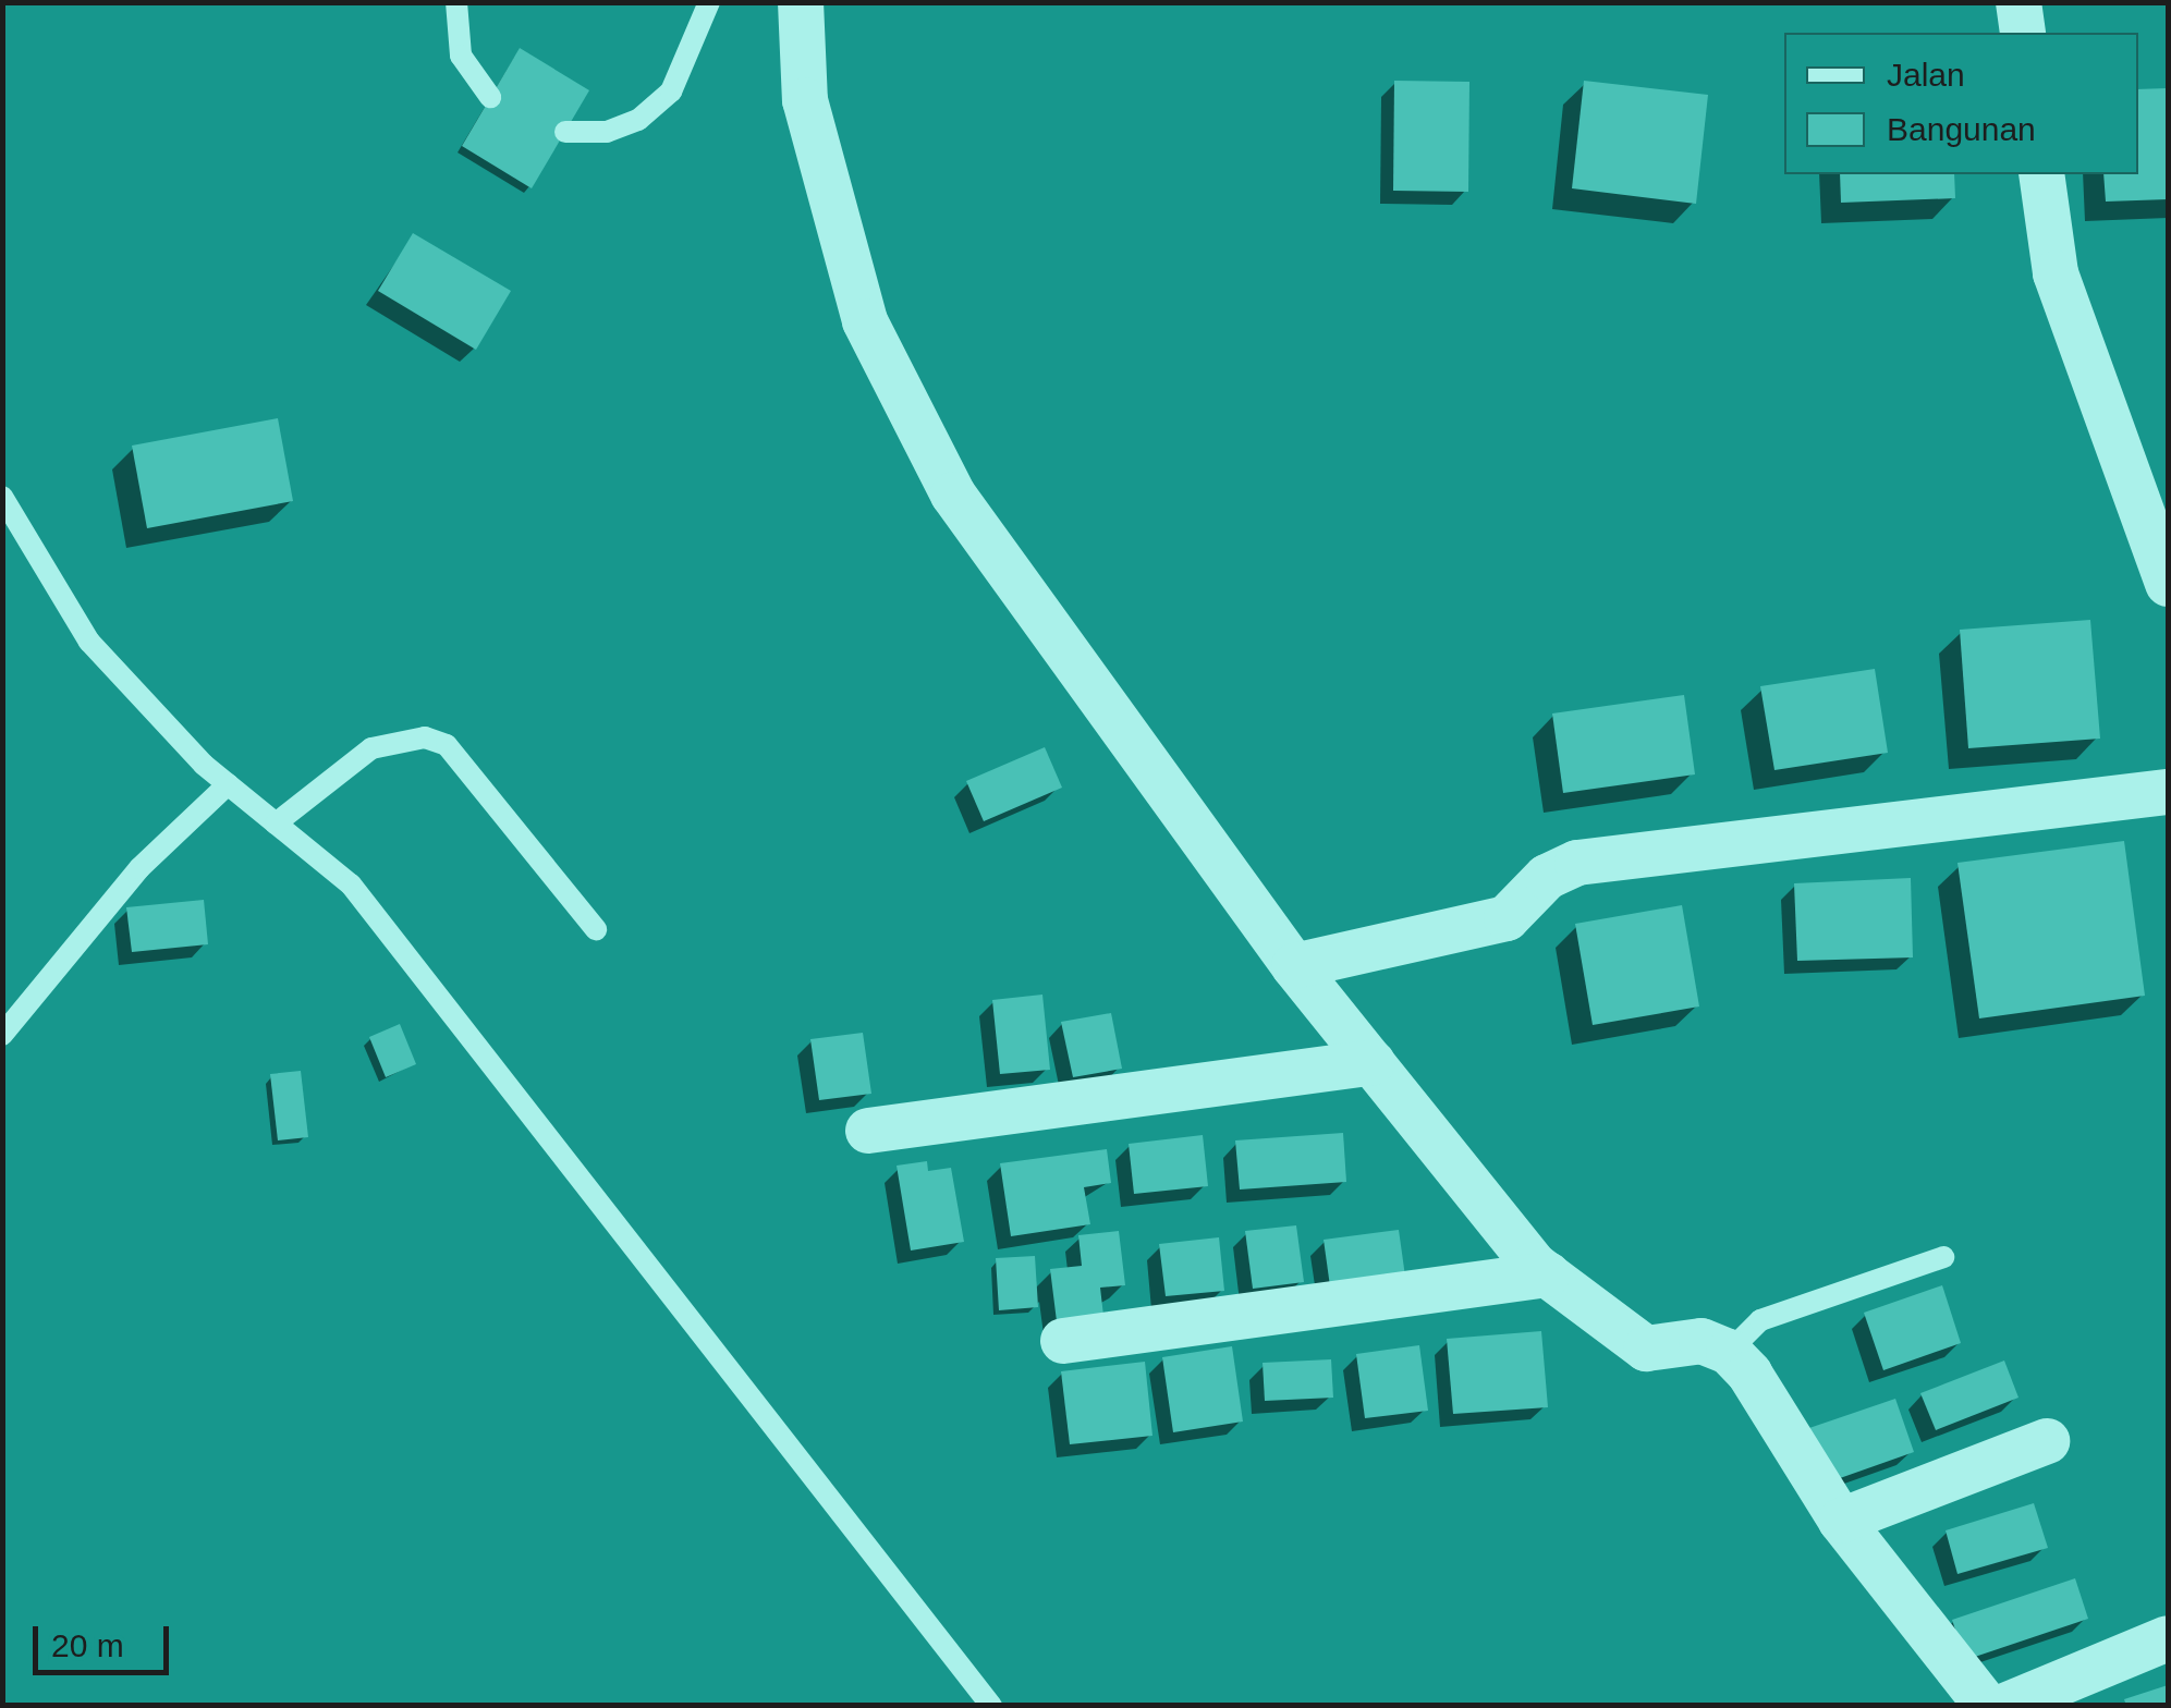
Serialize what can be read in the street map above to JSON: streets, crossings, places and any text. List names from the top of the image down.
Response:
{
  "legend": ["Jalan", "Bangunan"],
  "scale_bar": "20 m"
}
